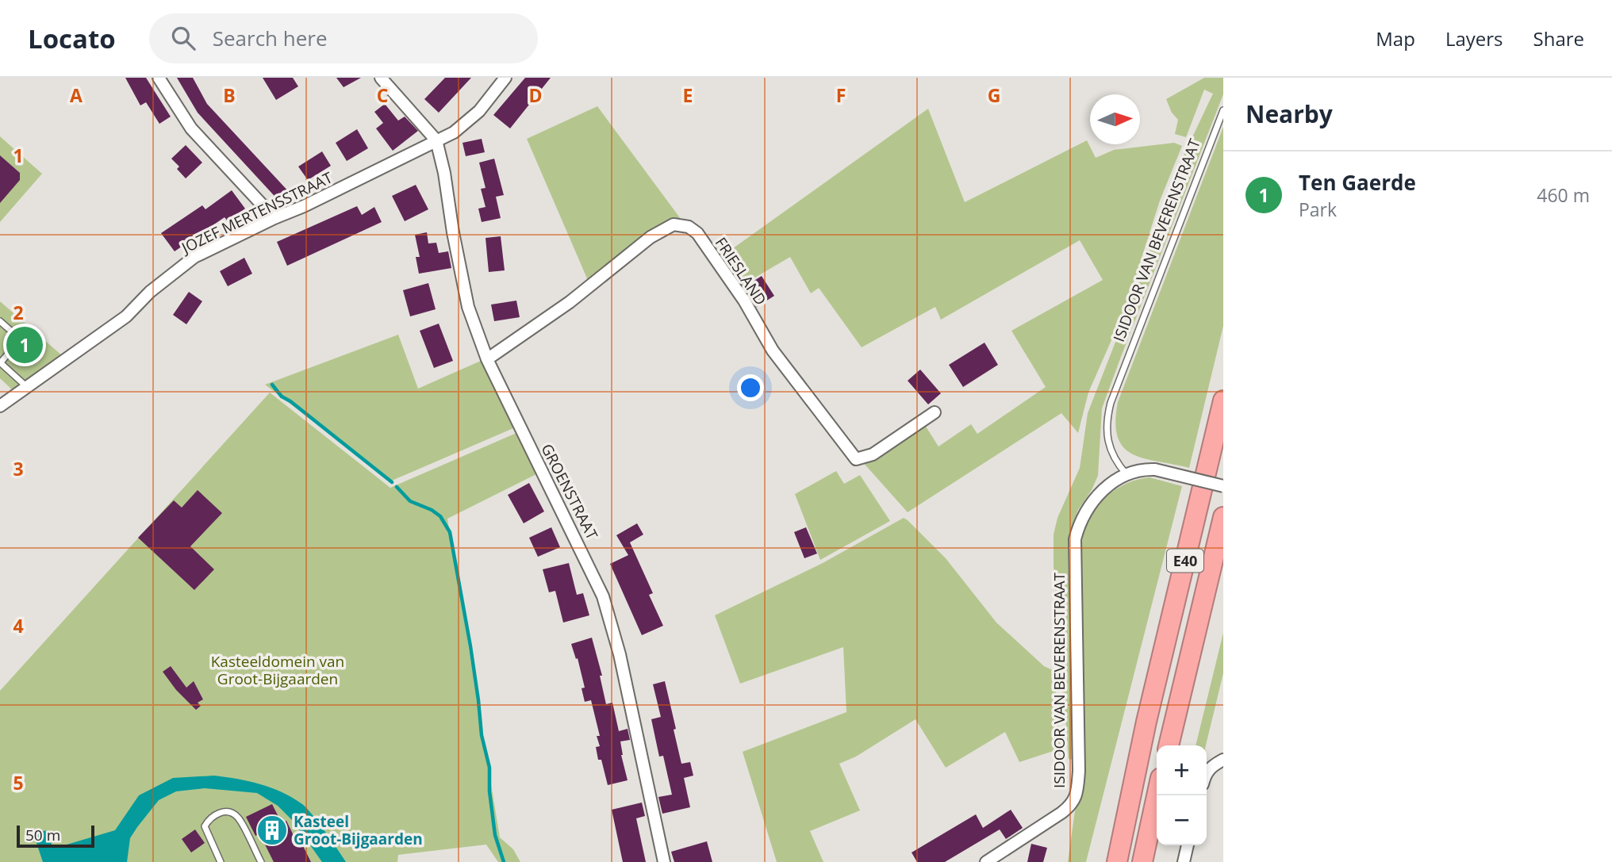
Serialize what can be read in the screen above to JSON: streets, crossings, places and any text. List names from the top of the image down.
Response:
{
  "streets": {
    "highway": ["E40"],
    "street": [
      "JOZEF MERTENSSTRAAT",
      "ISIDOOR VAN BEVERENSTRAAT",
      "FRIESLAND",
      "GROENSTRAAT"
    ]
  },
  "crossings": [
    ["JOZEF MERTENSSTRAAT", "GROENSTRAAT"],
    ["FRIESLAND", "GROENSTRAAT"]
  ],
  "parks": ["Kasteeldomein van Groot-Bijgaarden"],
  "places": {
    "building": ["Kasteel Groot-Bijgaarden"]
  },
  "scale_bar": "50 m",
  "north": "right",
  "page": {
    "header": "Locato",
    "search": "Search here",
    "nav": ["Map", "Layers", "Share"],
    "heading": "Nearby",
    "list": [
      {
        "mark": "1",
        "name": "Ten Gaerde",
        "note": "Park",
        "value": "460 m"
      }
    ],
    "pins": "1",
    "map_buttons": ["+", "−"],
    "scale": "50 m"
  },
  "grid": {
    "columns": [
      "A",
      "B",
      "C",
      "D",
      "E",
      "F",
      "G"
    ],
    "rows": [
      "1",
      "2",
      "3",
      "4",
      "5"
    ]
  }
}
